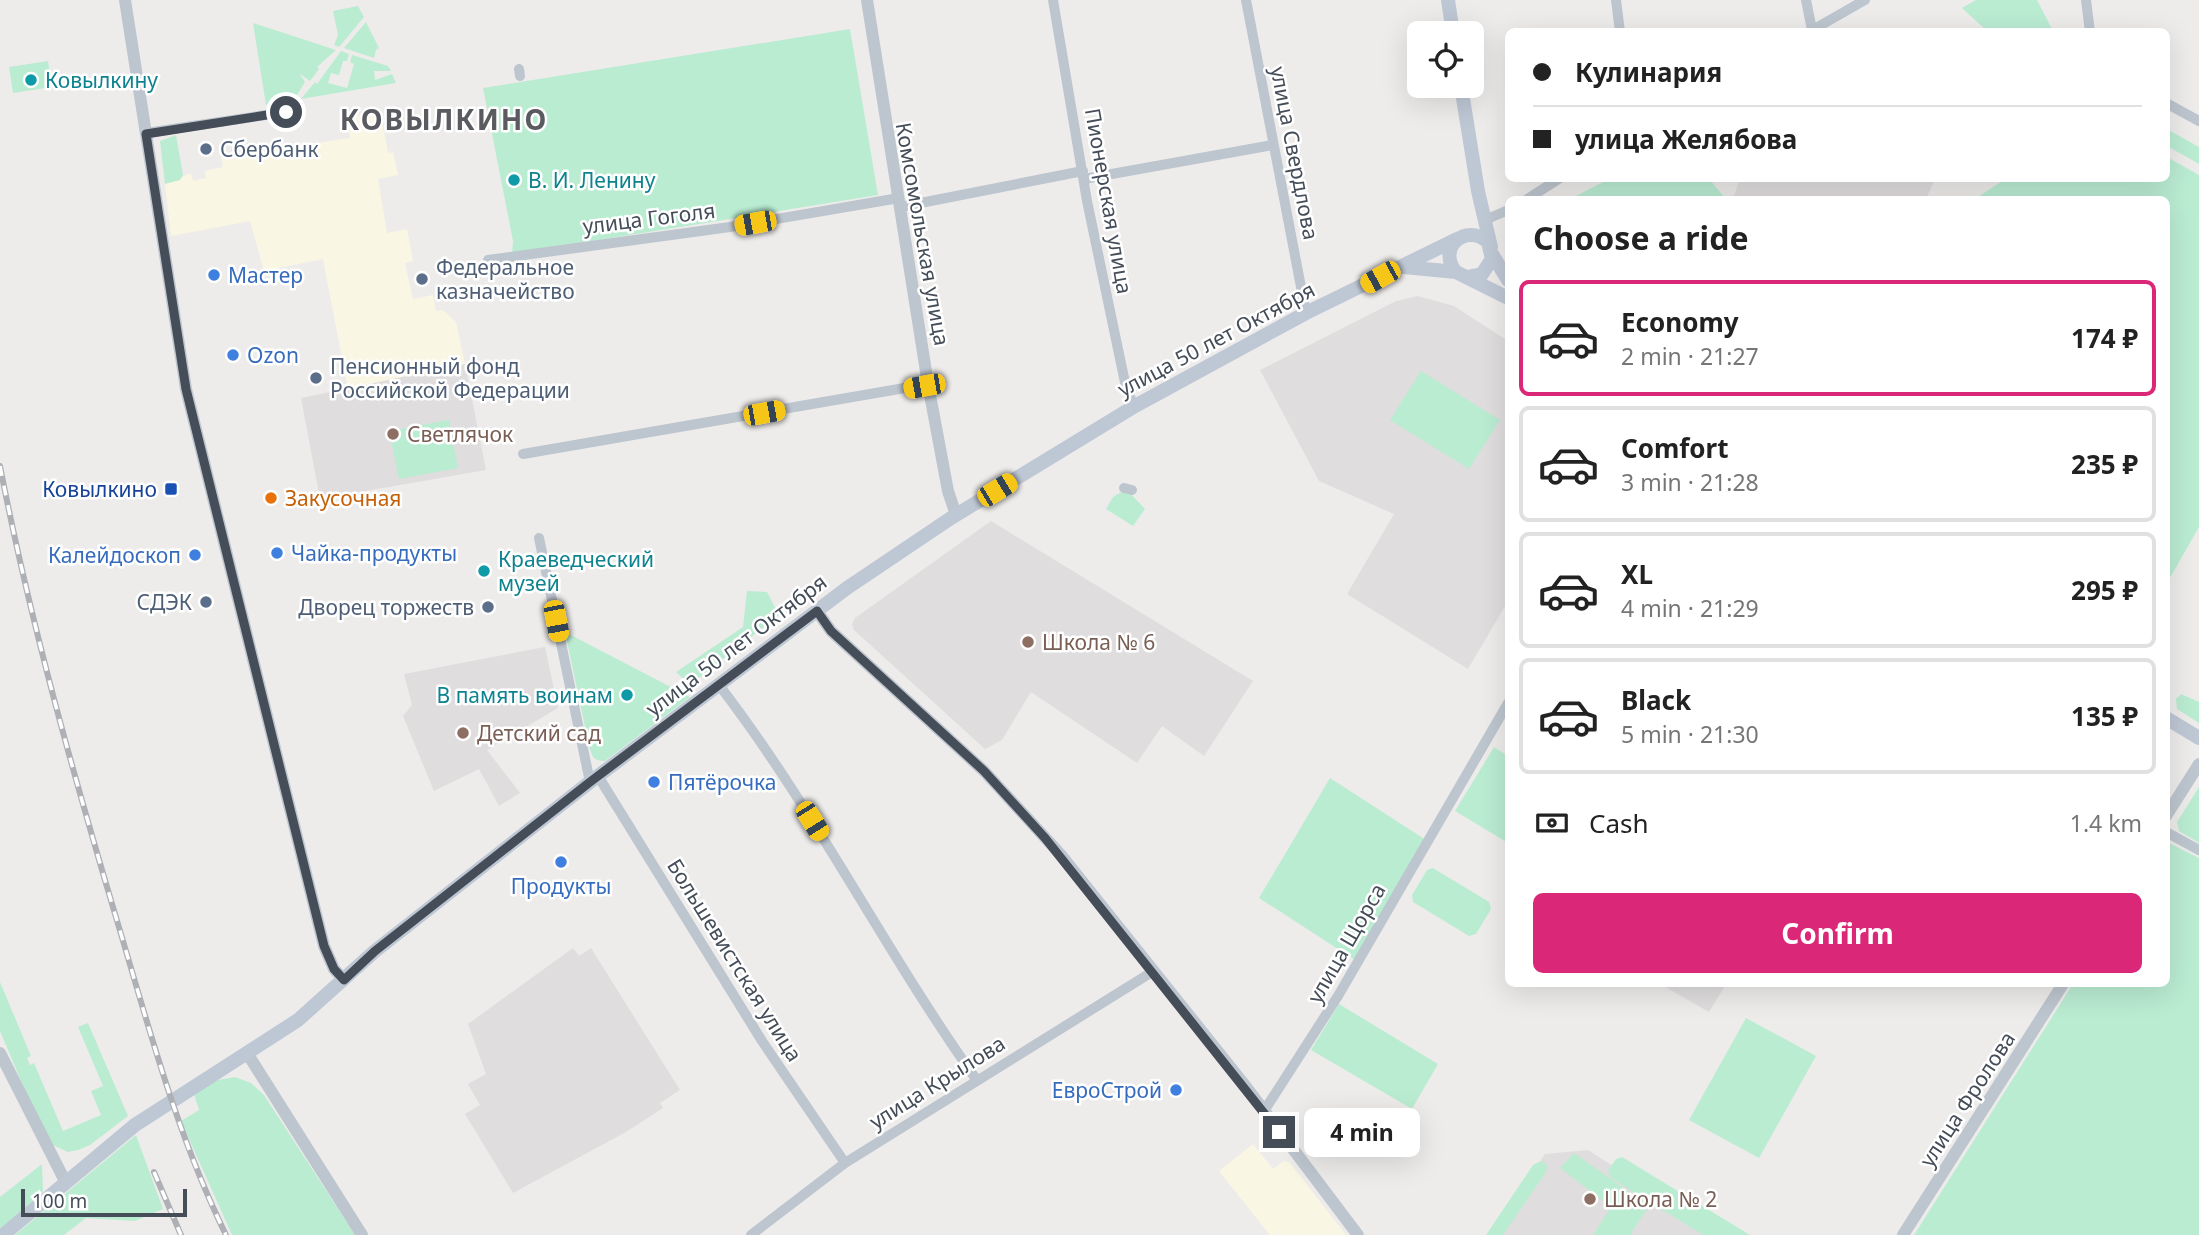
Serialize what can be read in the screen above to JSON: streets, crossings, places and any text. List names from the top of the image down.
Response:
{
  "streets": {
    "main road": ["улица 50 лет Октября"],
    "street": [
      "улица Свердлова",
      "Пионерская улица",
      "улица Гоголя",
      "Комсомольская улица",
      "улица Щорса",
      "Большевистская улица",
      "улица Крылова",
      "улица Фролова"
    ]
  },
  "crossings": [
    ["улица Свердлова", "улица Гоголя"],
    ["улица Свердлова", "улица 50 лет Октября"],
    ["Пионерская улица", "улица Гоголя"],
    ["Пионерская улица", "улица 50 лет Октября"],
    ["улица Гоголя", "Комсомольская улица"],
    ["Комсомольская улица", "улица 50 лет Октября"],
    ["улица 50 лет Октября", "Большевистская улица"],
    ["Большевистская улица", "улица Крылова"]
  ],
  "districts": ["КОВЫЛКИНО"],
  "places": {
    "other": [
      "Ковылкину",
      "Сбербанк",
      "В. И. Ленину",
      "Мастер",
      "Федеральное казначейство",
      "Ozon",
      "Пенсионный фонд Российской Федерации",
      "Светлячок",
      "Закусочная",
      "Чайка-продукты",
      "Калейдоскоп",
      "Краеведческий музей",
      "СДЭК",
      "Дворец торжеств",
      "Школа № 6",
      "В память воинам",
      "Детский сад",
      "Пятёрочка",
      "Продукты",
      "ЕвроСтрой",
      "Школа № 2"
    ],
    "transit": ["Ковылкино"]
  },
  "scale_bar": "100 m",
  "page": {
    "banner": ["Кулинария", "улица Желябова"],
    "heading": "Choose a ride",
    "list": [
      {
        "name": "Economy",
        "note": "2 min · 21:27",
        "value": "174 ₽"
      },
      {
        "name": "Comfort",
        "note": "3 min · 21:28",
        "value": "235 ₽"
      },
      {
        "name": "XL",
        "note": "4 min · 21:29",
        "value": "295 ₽"
      },
      {
        "name": "Black",
        "note": "5 min · 21:30",
        "value": "135 ₽"
      }
    ],
    "pay": ["Cash", "1.4 km"],
    "buttons": "Confirm",
    "bubble": "4 min",
    "scale": "100 m"
  }
}
